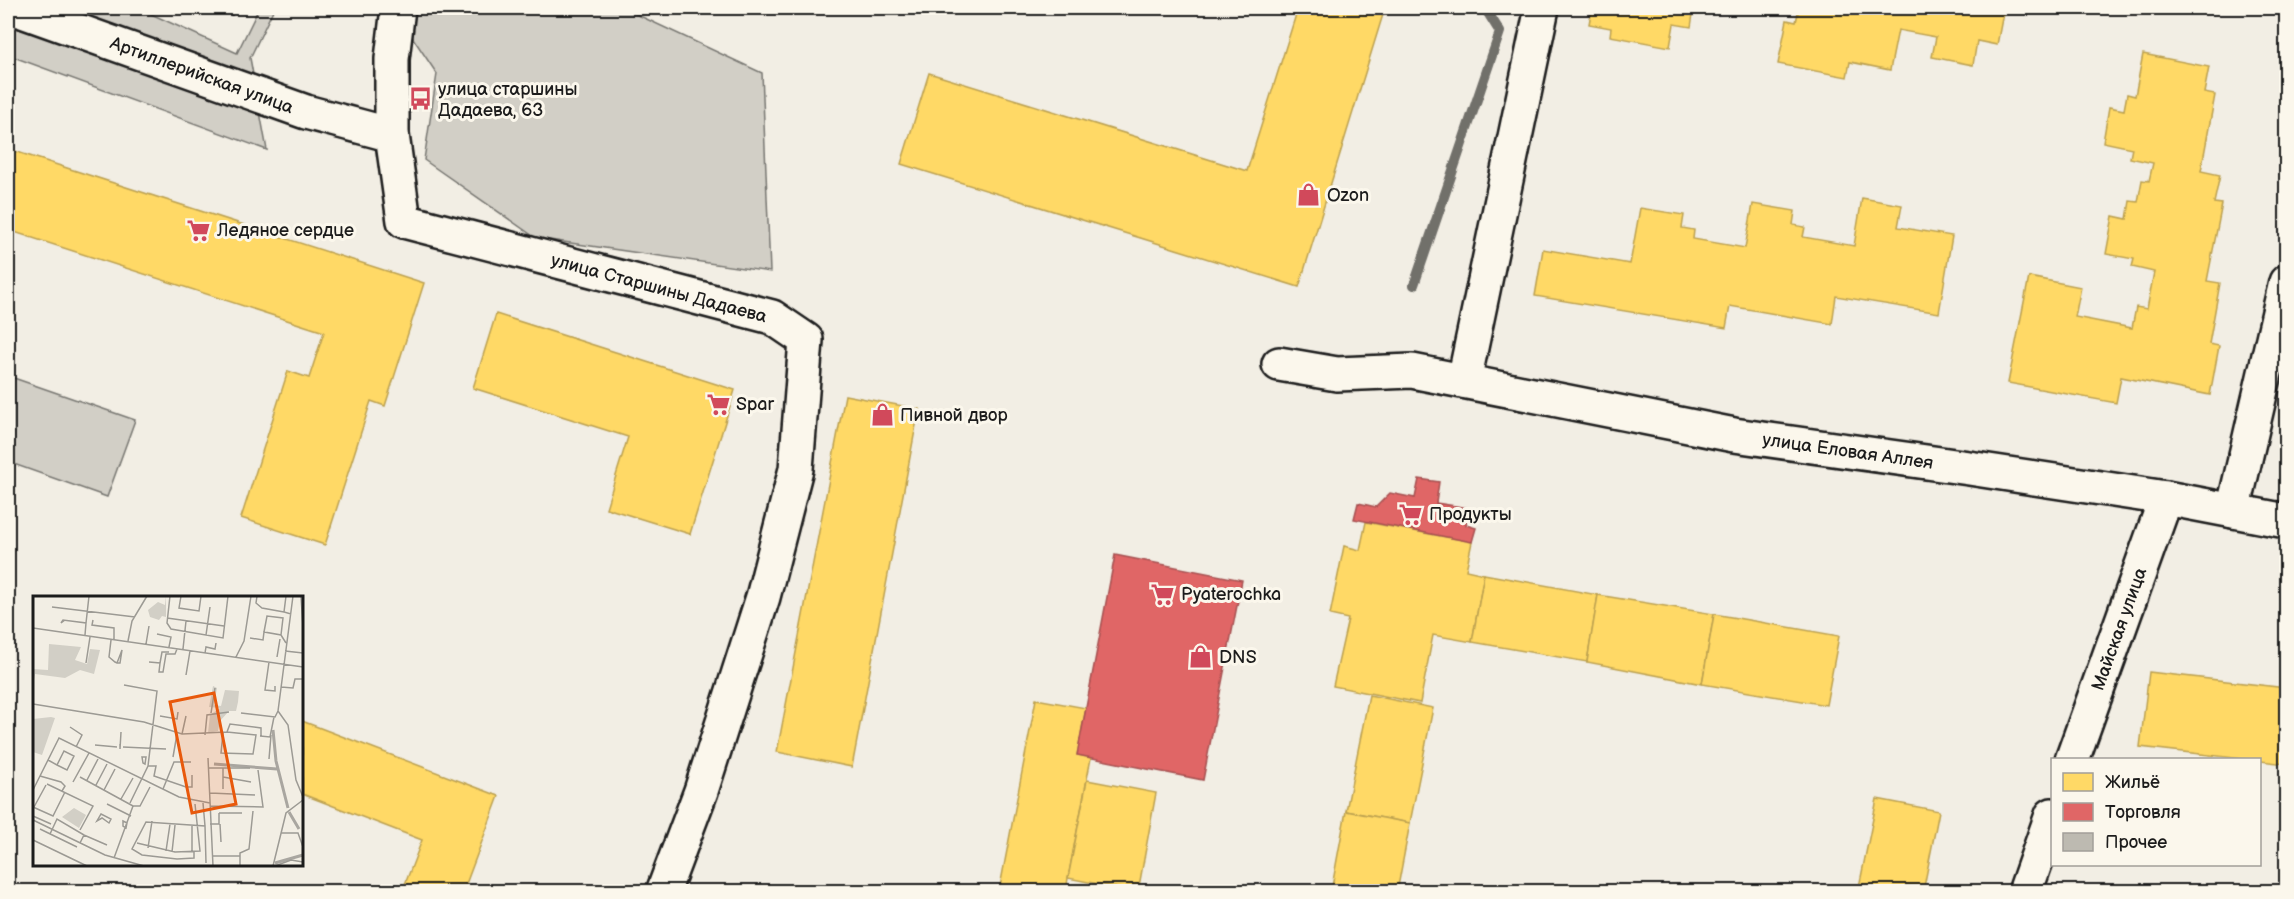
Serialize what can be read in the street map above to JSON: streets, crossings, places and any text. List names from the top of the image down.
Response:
{
  "streets": {
    "street": [
      "Артиллерийская улица",
      "улица Старшины Дадаева",
      "улица Еловая Аллея",
      "Майская улица"
    ]
  },
  "crossings": [
    ["Артиллерийская улица", "улица Старшины Дадаева"],
    ["улица Еловая Аллея", "Майская улица"]
  ],
  "places": {
    "bus stop": ["улица старшины Дадаева, 63"],
    "shop": ["Ozon", "Пивной двор", "DNS"],
    "supermarket": [
      "Ледяное сердце",
      "Spar",
      "Продукты",
      "Pyaterochka"
    ]
  },
  "legend": ["Жильё", "Торговля", "Прочее"]
}
